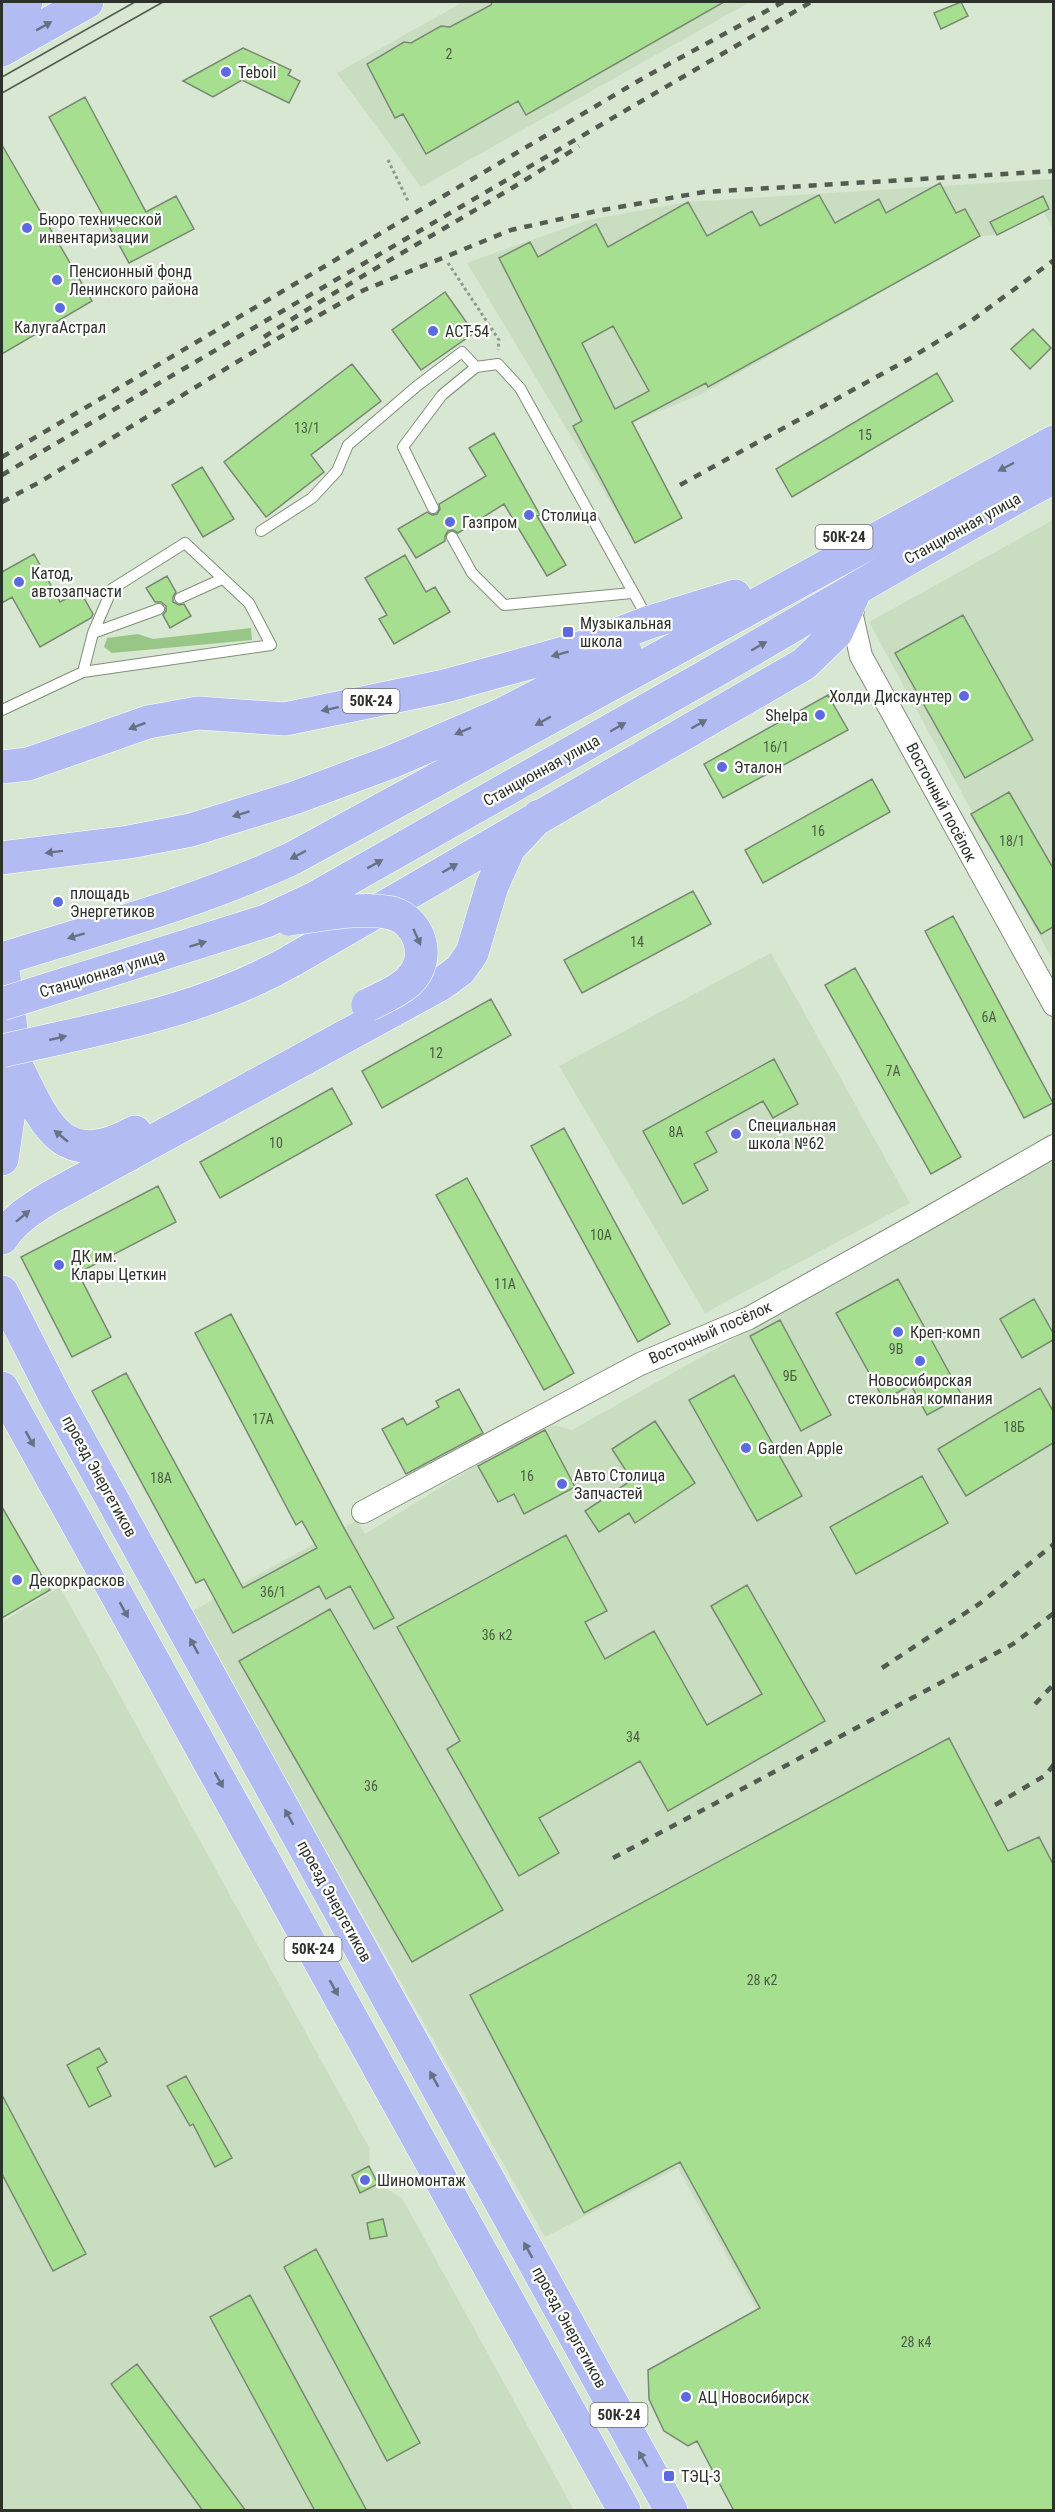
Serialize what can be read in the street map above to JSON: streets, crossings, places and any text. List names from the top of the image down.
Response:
{
  "streets": {
    "main road": ["Станционная улица", "50К-24", "проезд Энергетиков"],
    "street": ["Восточный посёлок"]
  },
  "crossings": [
    ["Станционная улица", "50К-24"],
    ["Станционная улица", "Восточный посёлок"]
  ],
  "places": {
    "other": [
      "Teboil",
      "Бюро технической инвентаризации",
      "Пенсионный фонд Ленинского района",
      "КалугаАстрал",
      "АСТ-54",
      "Столица",
      "Газпром",
      "Катод, автозапчасти",
      "Холди Дискаунтер",
      "Shelpa",
      "Эталон",
      "площадь Энергетиков",
      "Специальная школа №62",
      "ДК им. Клары Цеткин",
      "Креп-комп",
      "Новосибирская стекольная компания",
      "Garden Apple",
      "Авто Столица Запчастей",
      "Декоркрасков",
      "Шиномонтаж",
      "АЦ Новосибирск"
    ],
    "transit": ["Музыкальная школа", "ТЭЦ-3"]
  },
  "house_numbers": [
    "2",
    "13/1",
    "15",
    "16/1",
    "16",
    "18/1",
    "14",
    "6А",
    "12",
    "7А",
    "8А",
    "10",
    "10А",
    "11А",
    "9В",
    "9Б",
    "17А",
    "18Б",
    "16",
    "18А",
    "36/1",
    "36 к2",
    "34",
    "36",
    "28 к2",
    "28 к4"
  ]
}
